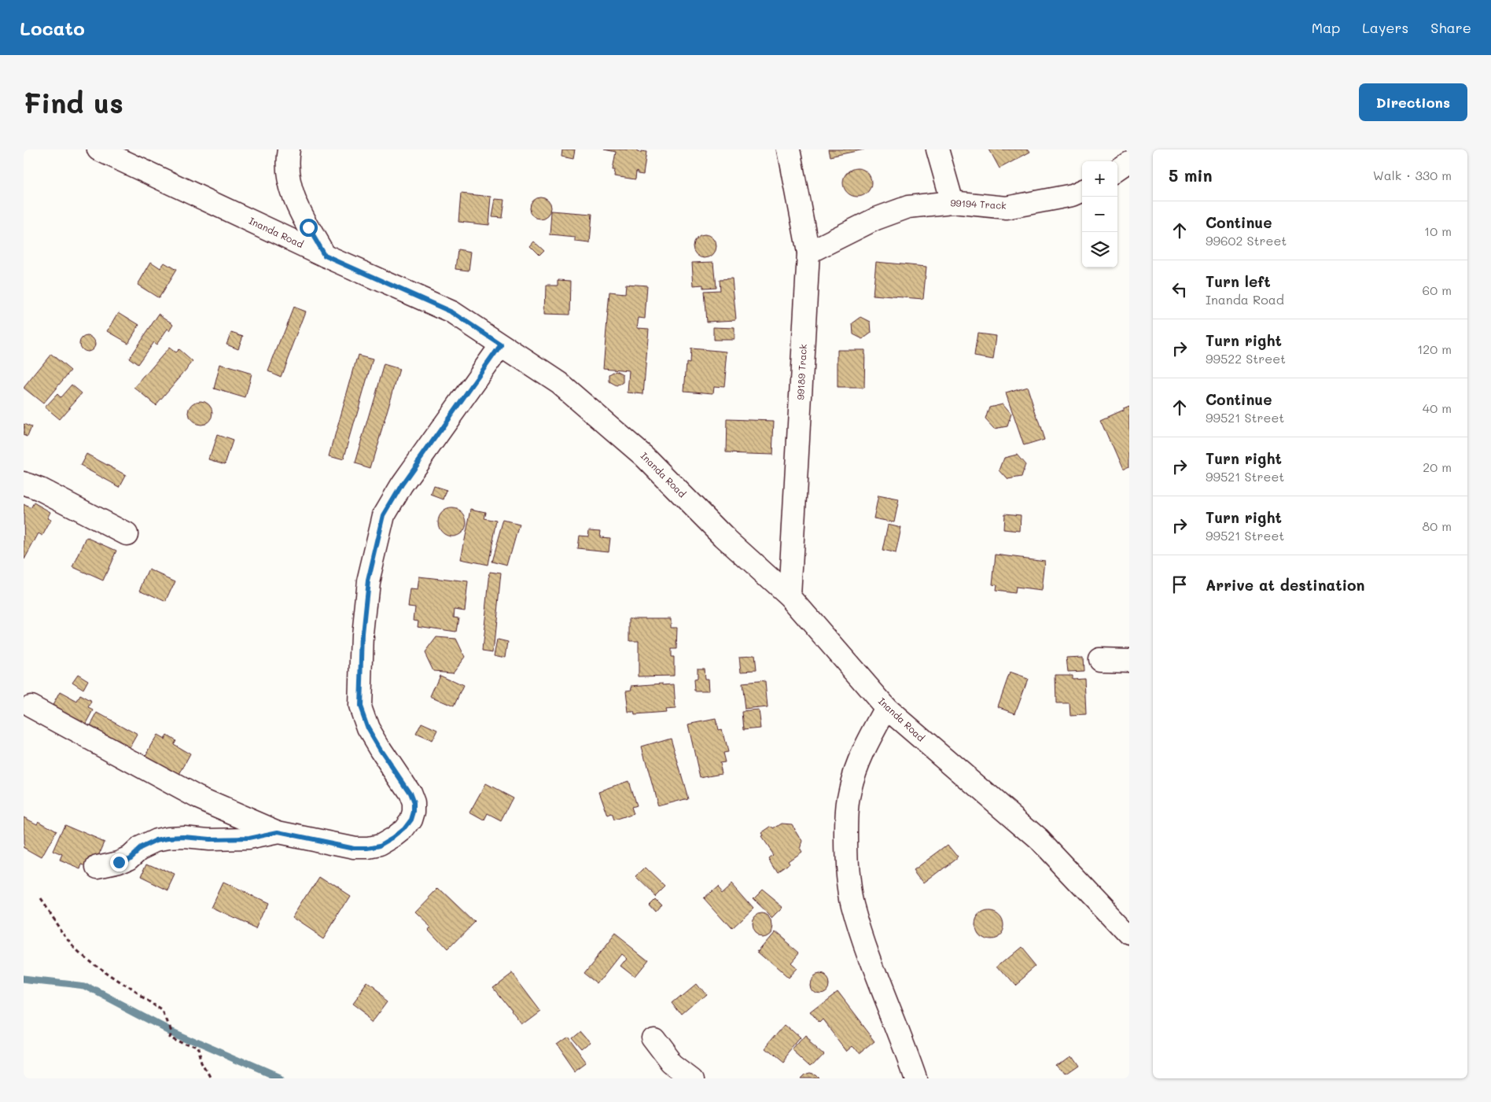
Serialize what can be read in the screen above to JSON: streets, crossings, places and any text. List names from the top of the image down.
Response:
{
  "streets": {
    "street": ["99194 Track", "Inanda Road", "99189 Track"]
  },
  "crossings": [
    ["99194 Track", "99189 Track"],
    ["Inanda Road", "99189 Track"]
  ],
  "page": {
    "header": "Locato",
    "nav": ["Map", "Layers", "Share"],
    "buttons": "Directions",
    "title": "Find us",
    "heading": ["5 min", "Walk · 330 m"],
    "map_buttons": ["+", "−"],
    "list": [
      ["Continue", "99602 Street", "10 m"],
      ["Turn left", "Inanda Road", "60 m"],
      ["Turn right", "99522 Street", "120 m"],
      ["Continue", "99521 Street", "40 m"],
      ["Turn right", "99521 Street", "20 m"],
      ["Turn right", "99521 Street", "80 m"],
      "Arrive at destination"
    ]
  }
}
